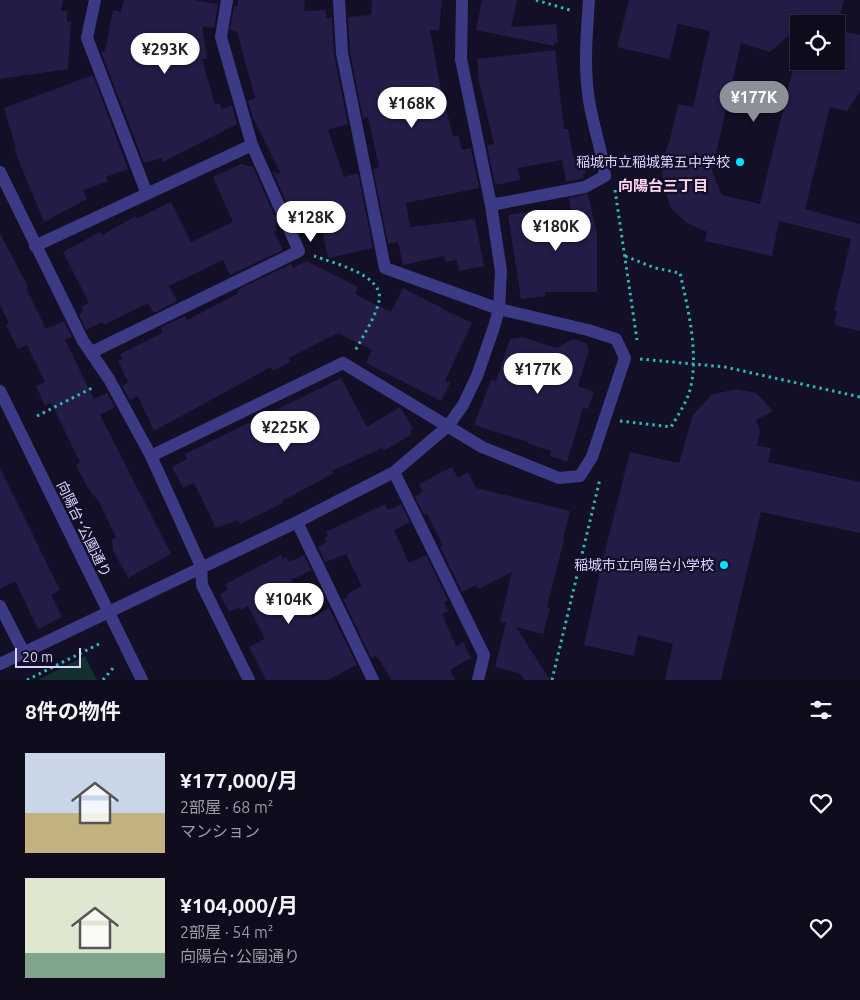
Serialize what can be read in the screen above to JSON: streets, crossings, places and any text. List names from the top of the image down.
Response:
{
  "streets": {
    "street": ["向陽台･公園通り"]
  },
  "districts": ["向陽台三丁目"],
  "places": ["稲城市立稲城第五中学校", "稲城市立向陽台小学校"],
  "scale_bar": "20 m",
  "page": {
    "price": [
      "¥293K",
      "¥177K",
      "¥168K",
      "¥128K",
      "¥180K",
      "¥177K",
      "¥225K",
      "¥104K"
    ],
    "scale": "20 m",
    "heading": "8件の物件",
    "list": [
      {
        "name": "¥177,000/月",
        "note": "2部屋 · 68 m² · マンション"
      },
      {
        "name": "¥104,000/月",
        "note": "2部屋 · 54 m² · 向陽台･公園通り"
      }
    ]
  }
}
